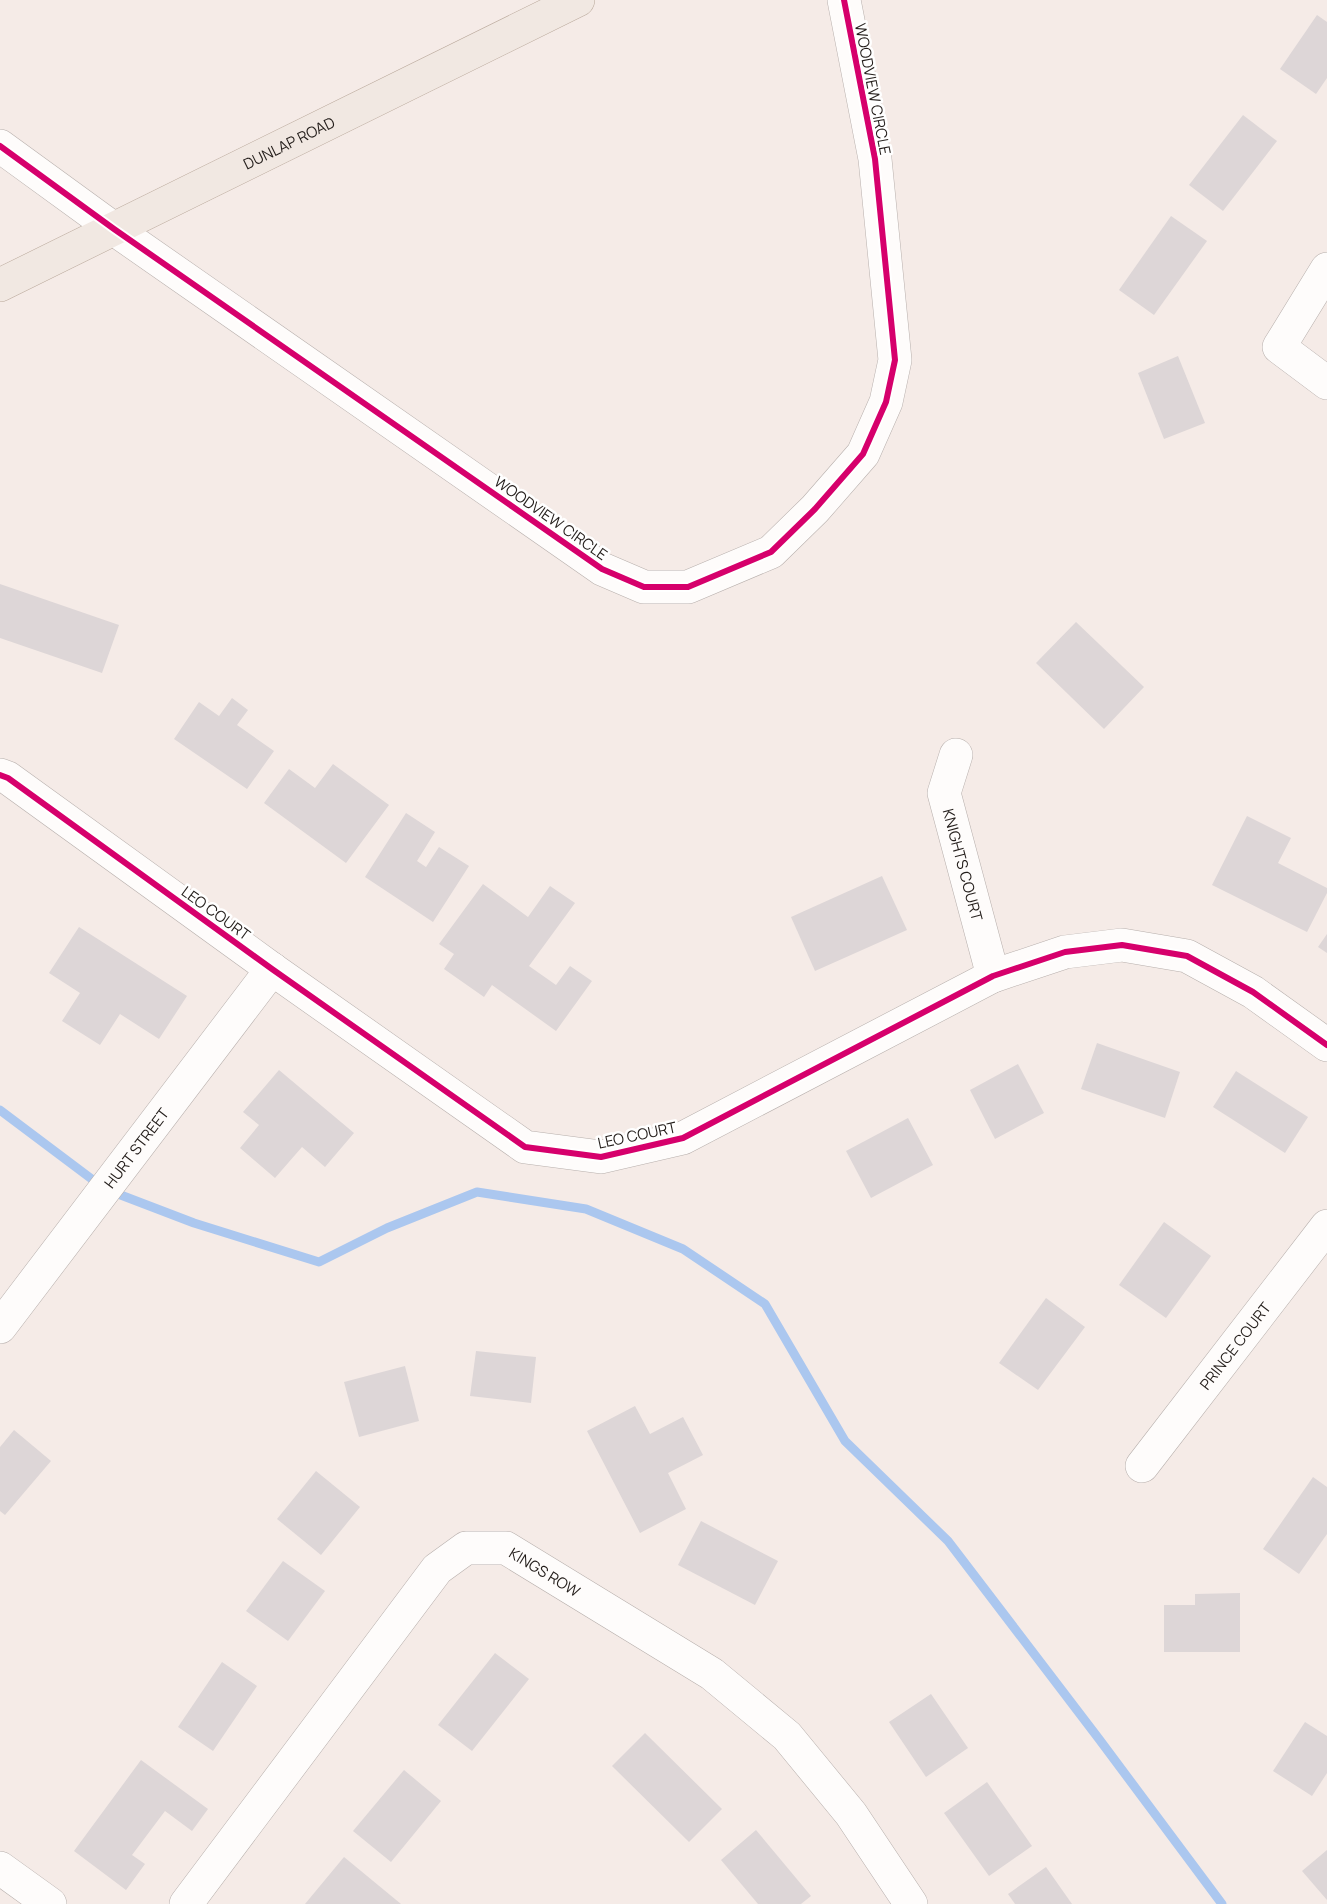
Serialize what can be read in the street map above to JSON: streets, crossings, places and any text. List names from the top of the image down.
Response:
{
  "streets": {
    "main road": ["DUNLAP ROAD"],
    "street": [
      "WOODVIEW CIRCLE",
      "KNIGHTS COURT",
      "LEO COURT",
      "HURT STREET",
      "PRINCE COURT",
      "KINGS ROW"
    ]
  },
  "crossings": [
    ["WOODVIEW CIRCLE", "DUNLAP ROAD"],
    ["KNIGHTS COURT", "LEO COURT"],
    ["LEO COURT", "HURT STREET"]
  ]
}
